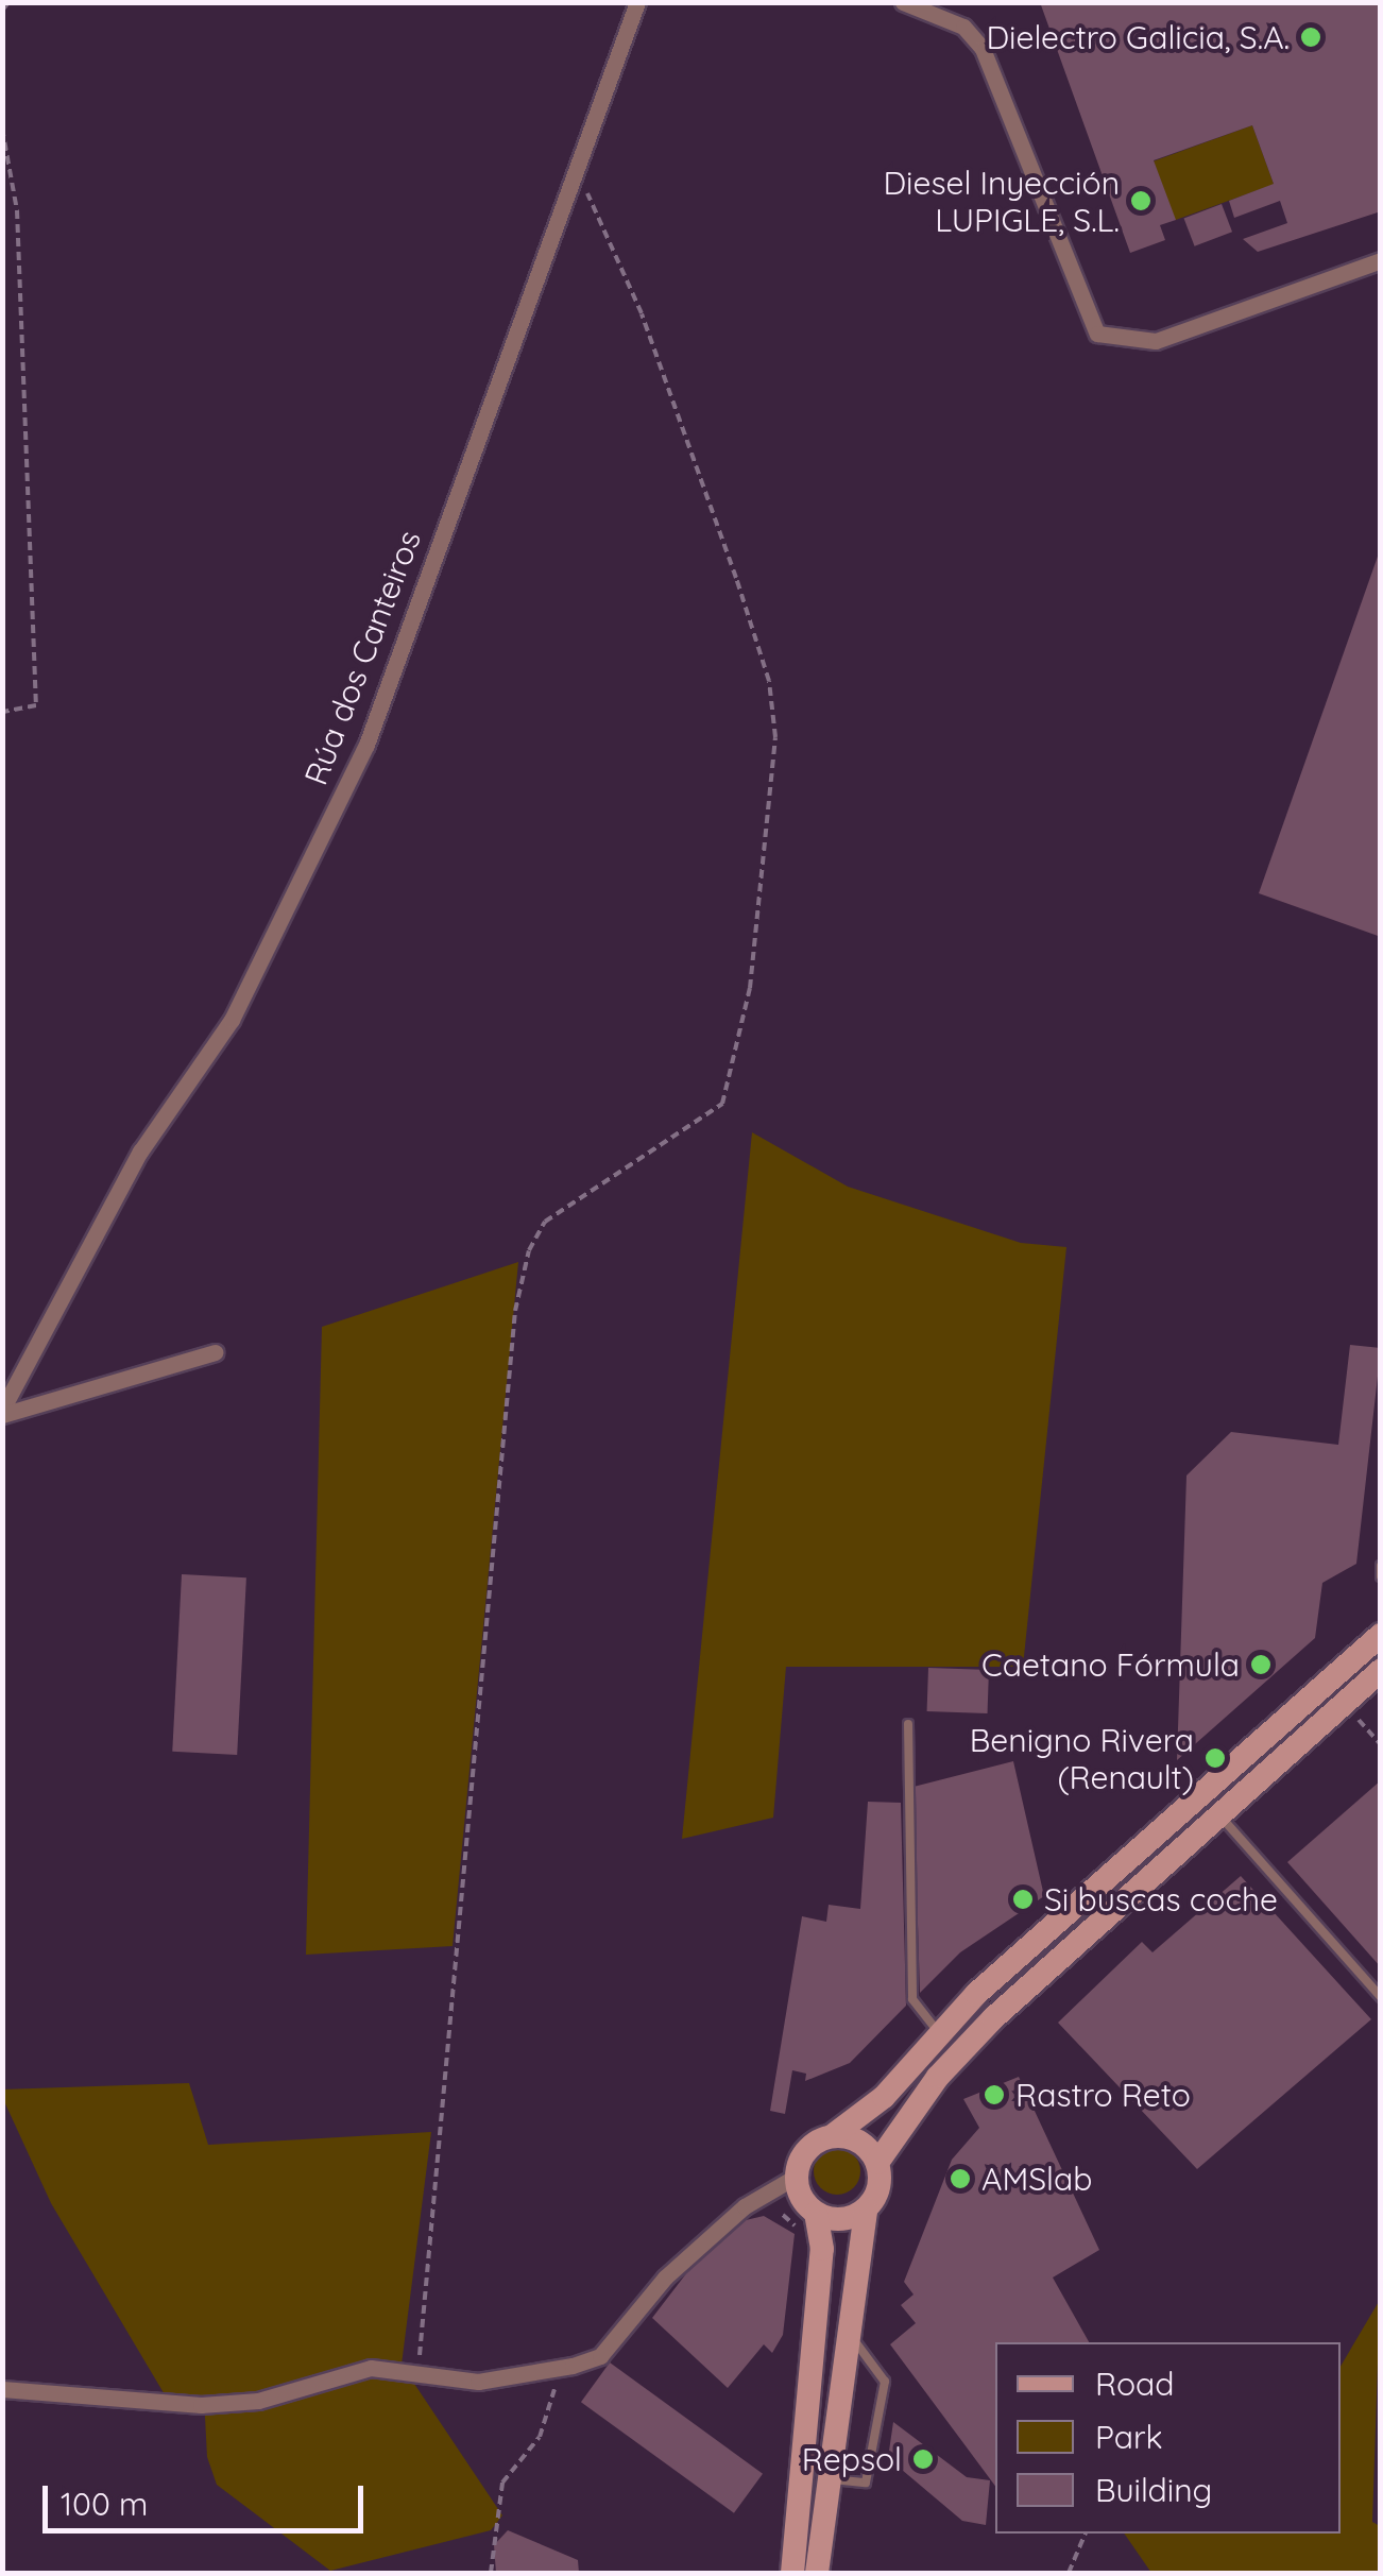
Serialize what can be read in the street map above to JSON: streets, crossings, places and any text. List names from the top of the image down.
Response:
{
  "streets": {
    "street": ["Rúa dos Canteiros"]
  },
  "places": [
    "Dielectro Galicia, S.A.",
    "Diesel Inyección LUPIGLE, S.L.",
    "Caetano Fórmula",
    "Benigno Rivera (Renault)",
    "Si buscas coche",
    "Rastro Reto",
    "AMSlab",
    "Repsol"
  ],
  "legend": ["Road", "Park", "Building"],
  "scale_bar": "100 m"
}
